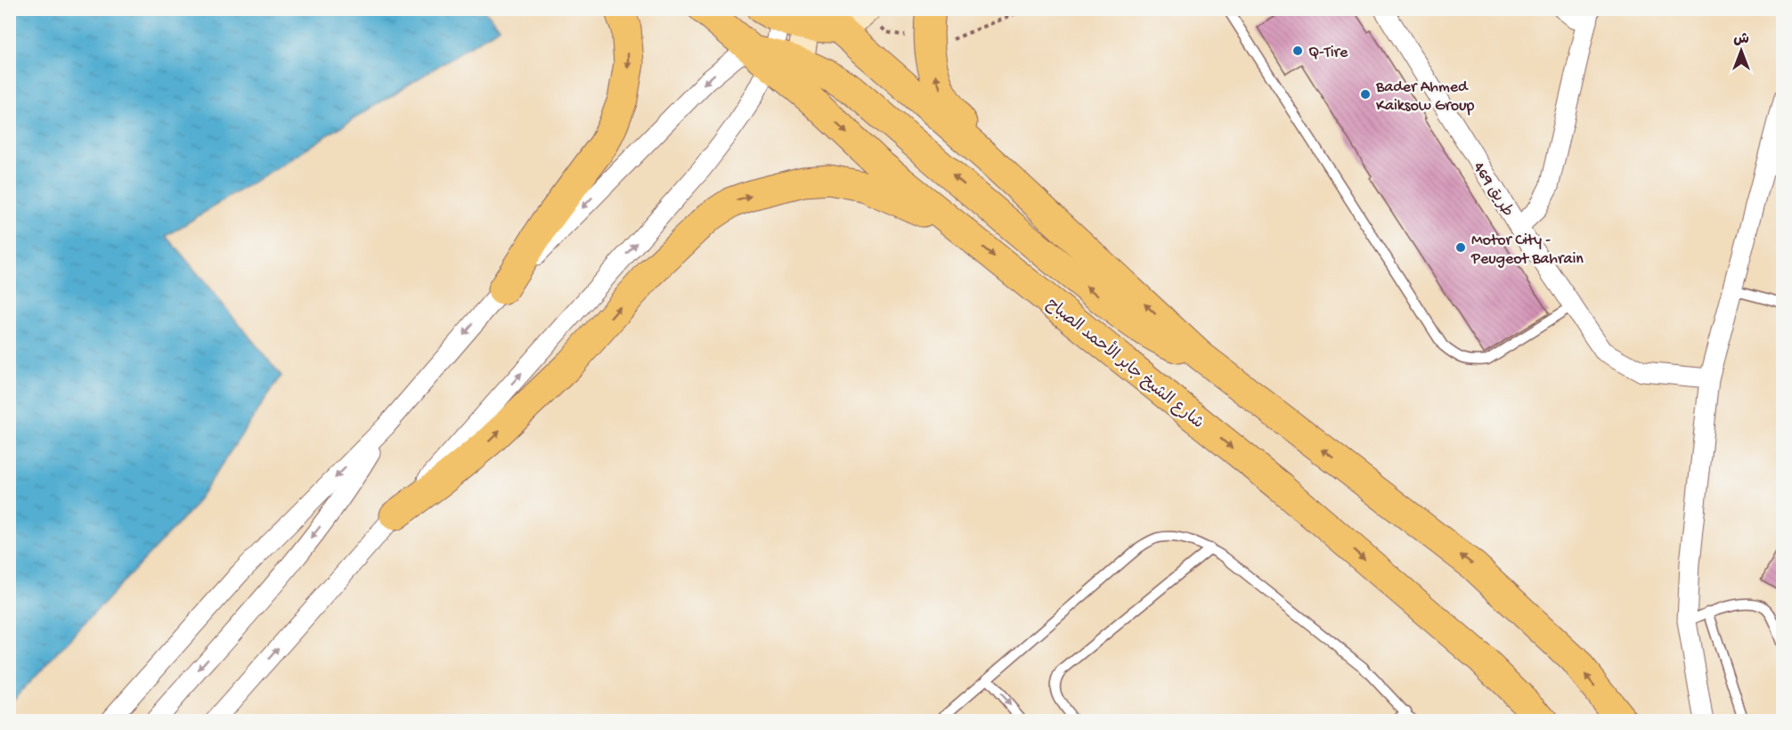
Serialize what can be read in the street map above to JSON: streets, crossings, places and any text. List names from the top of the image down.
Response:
{
  "streets": {
    "main road": ["شارع الشيخ جابر الأحمد الصباح"],
    "street": ["طريق 469"]
  },
  "places": ["Q-Tire", "Bader Ahmed Kaiksow Group", "Motor City - Peugeot Bahrain"],
  "north": "top"
}
